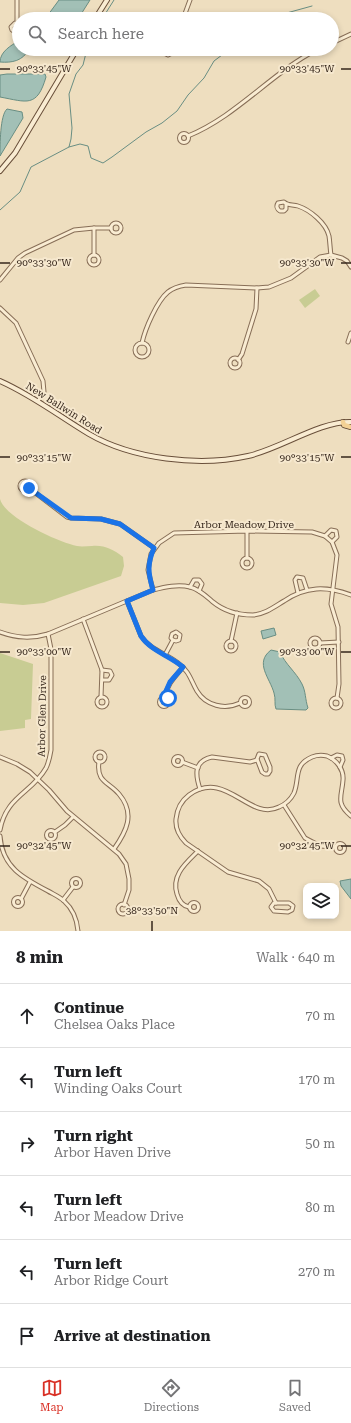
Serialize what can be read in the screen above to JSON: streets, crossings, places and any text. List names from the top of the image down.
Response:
{
  "streets": {
    "street": ["New Ballwin Road", "Arbor Meadow Drive", "Arbor Glen Drive"]
  },
  "page": {
    "search": "Search here",
    "heading": ["8 min", "Walk · 640 m"],
    "list": [
      ["Continue", "Chelsea Oaks Place", "70 m"],
      ["Turn left", "Winding Oaks Court", "170 m"],
      ["Turn right", "Arbor Haven Drive", "50 m"],
      ["Turn left", "Arbor Meadow Drive", "80 m"],
      ["Turn left", "Arbor Ridge Court", "270 m"],
      "Arrive at destination"
    ],
    "nav": ["Map", "Directions", "Saved"]
  },
  "coordinates": [
    "90°33'45\"W",
    "90°33'30\"W",
    "90°33'15\"W",
    "90°33'00\"W",
    "90°32'45\"W",
    "38°33'50\"N"
  ]
}
